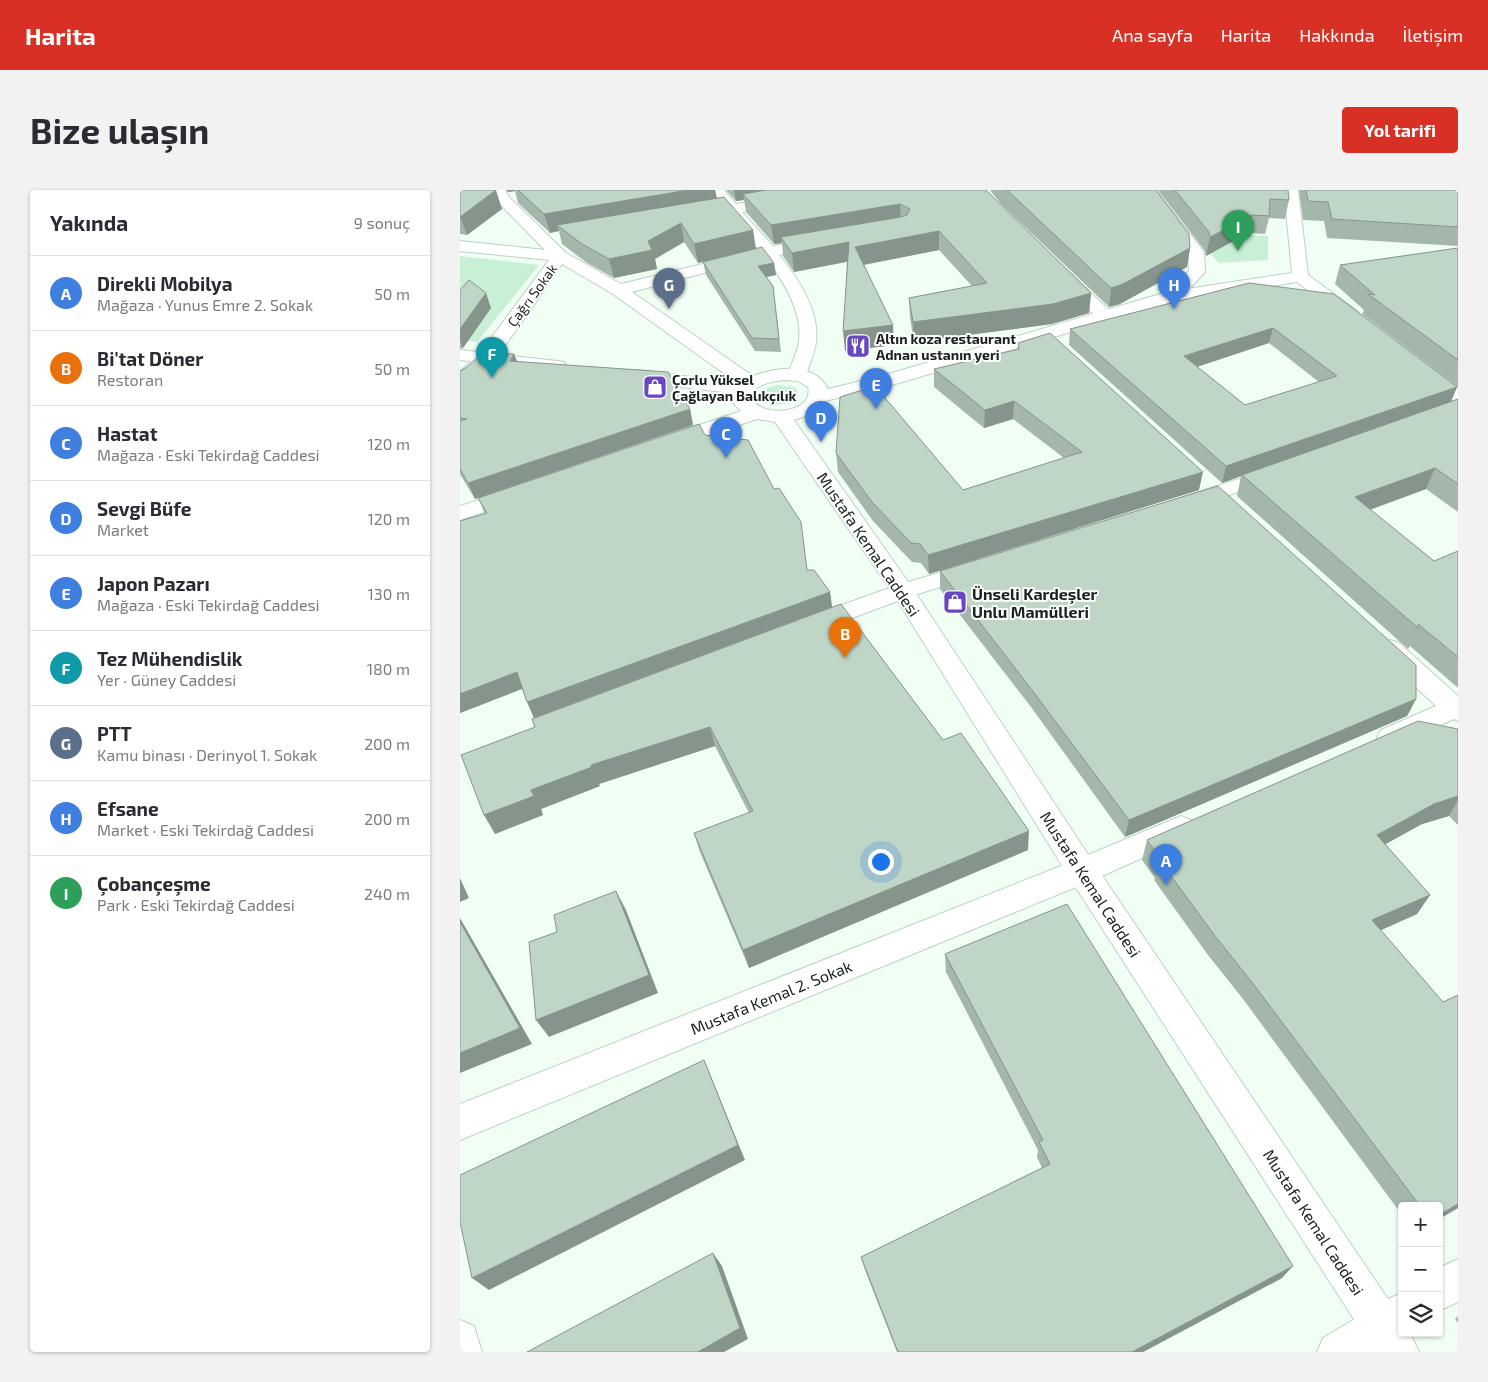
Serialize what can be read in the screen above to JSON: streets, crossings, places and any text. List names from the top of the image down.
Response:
{
  "streets": {
    "street": ["Çağrı Sokak", "Mustafa Kemal Caddesi", "Mustafa Kemal 2. Sokak"]
  },
  "crossings": [
    ["Mustafa Kemal Caddesi", "Mustafa Kemal 2. Sokak"]
  ],
  "places": {
    "restaurant": ["Altın koza restaurant Adnan ustanın yeri"],
    "shop": ["Çorlu Yüksel Çağlayan Balıkçılık", "Ünseli Kardeşler Unlu Mamülleri"]
  },
  "page": {
    "header": "Harita",
    "nav": [
      "Ana sayfa",
      "Harita",
      "Hakkında",
      "İletişim"
    ],
    "buttons": "Yol tarifi",
    "title": "Bize ulaşın",
    "heading": ["Yakında", "9 sonuç"],
    "pins": [
      "I",
      "G",
      "H",
      "F",
      "E",
      "D",
      "C",
      "B",
      "A"
    ],
    "list": [
      {
        "mark": "A",
        "name": "Direkli Mobilya",
        "note": "Mağaza · Yunus Emre 2. Sokak",
        "value": "50 m"
      },
      {
        "mark": "B",
        "name": "Bi'tat Döner",
        "note": "Restoran",
        "value": "50 m"
      },
      {
        "mark": "C",
        "name": "Hastat",
        "note": "Mağaza · Eski Tekirdağ Caddesi",
        "value": "120 m"
      },
      {
        "mark": "D",
        "name": "Sevgi Büfe",
        "note": "Market",
        "value": "120 m"
      },
      {
        "mark": "E",
        "name": "Japon Pazarı",
        "note": "Mağaza · Eski Tekirdağ Caddesi",
        "value": "130 m"
      },
      {
        "mark": "F",
        "name": "Tez Mühendislik",
        "note": "Yer · Güney Caddesi",
        "value": "180 m"
      },
      {
        "mark": "G",
        "name": "PTT",
        "note": "Kamu binası · Derinyol 1. Sokak",
        "value": "200 m"
      },
      {
        "mark": "H",
        "name": "Efsane",
        "note": "Market · Eski Tekirdağ Caddesi",
        "value": "200 m"
      },
      {
        "mark": "I",
        "name": "Çobançeşme",
        "note": "Park · Eski Tekirdağ Caddesi",
        "value": "240 m"
      }
    ],
    "map_buttons": ["+", "−"]
  }
}
